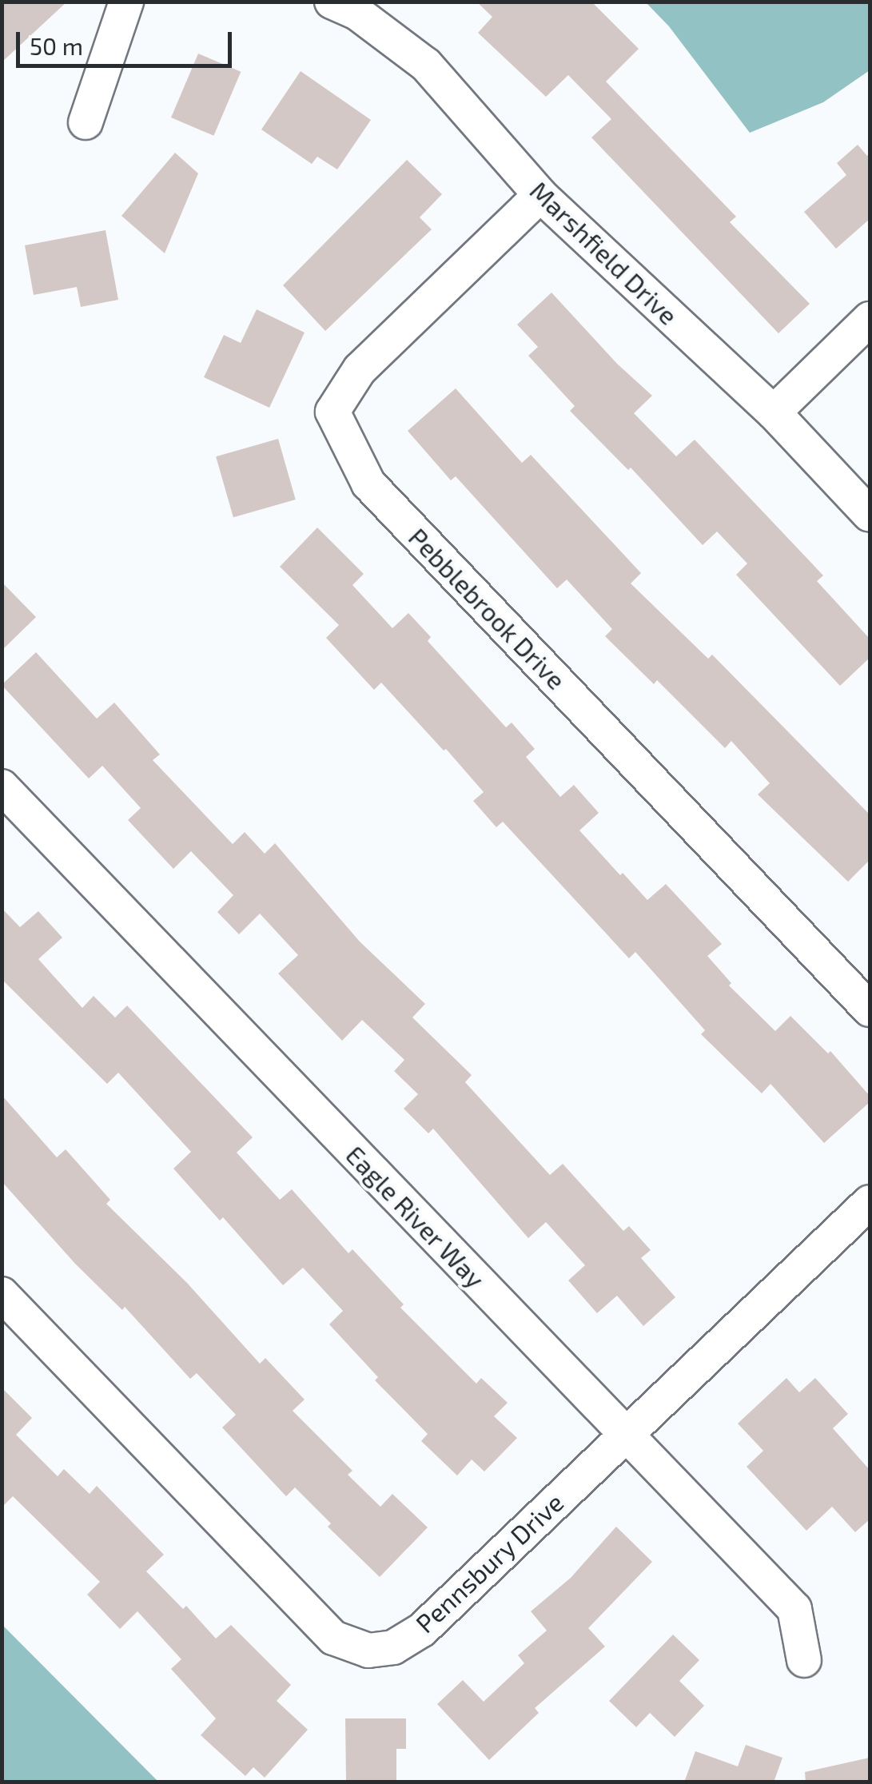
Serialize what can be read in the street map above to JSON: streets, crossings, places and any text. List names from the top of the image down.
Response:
{
  "streets": {
    "street": [
      "Marshfield Drive",
      "Pebblebrook Drive",
      "Eagle River Way",
      "Pennsbury Drive"
    ]
  },
  "crossings": [
    ["Marshfield Drive", "Pebblebrook Drive"],
    ["Eagle River Way", "Pennsbury Drive"]
  ],
  "scale_bar": "50 m"
}
